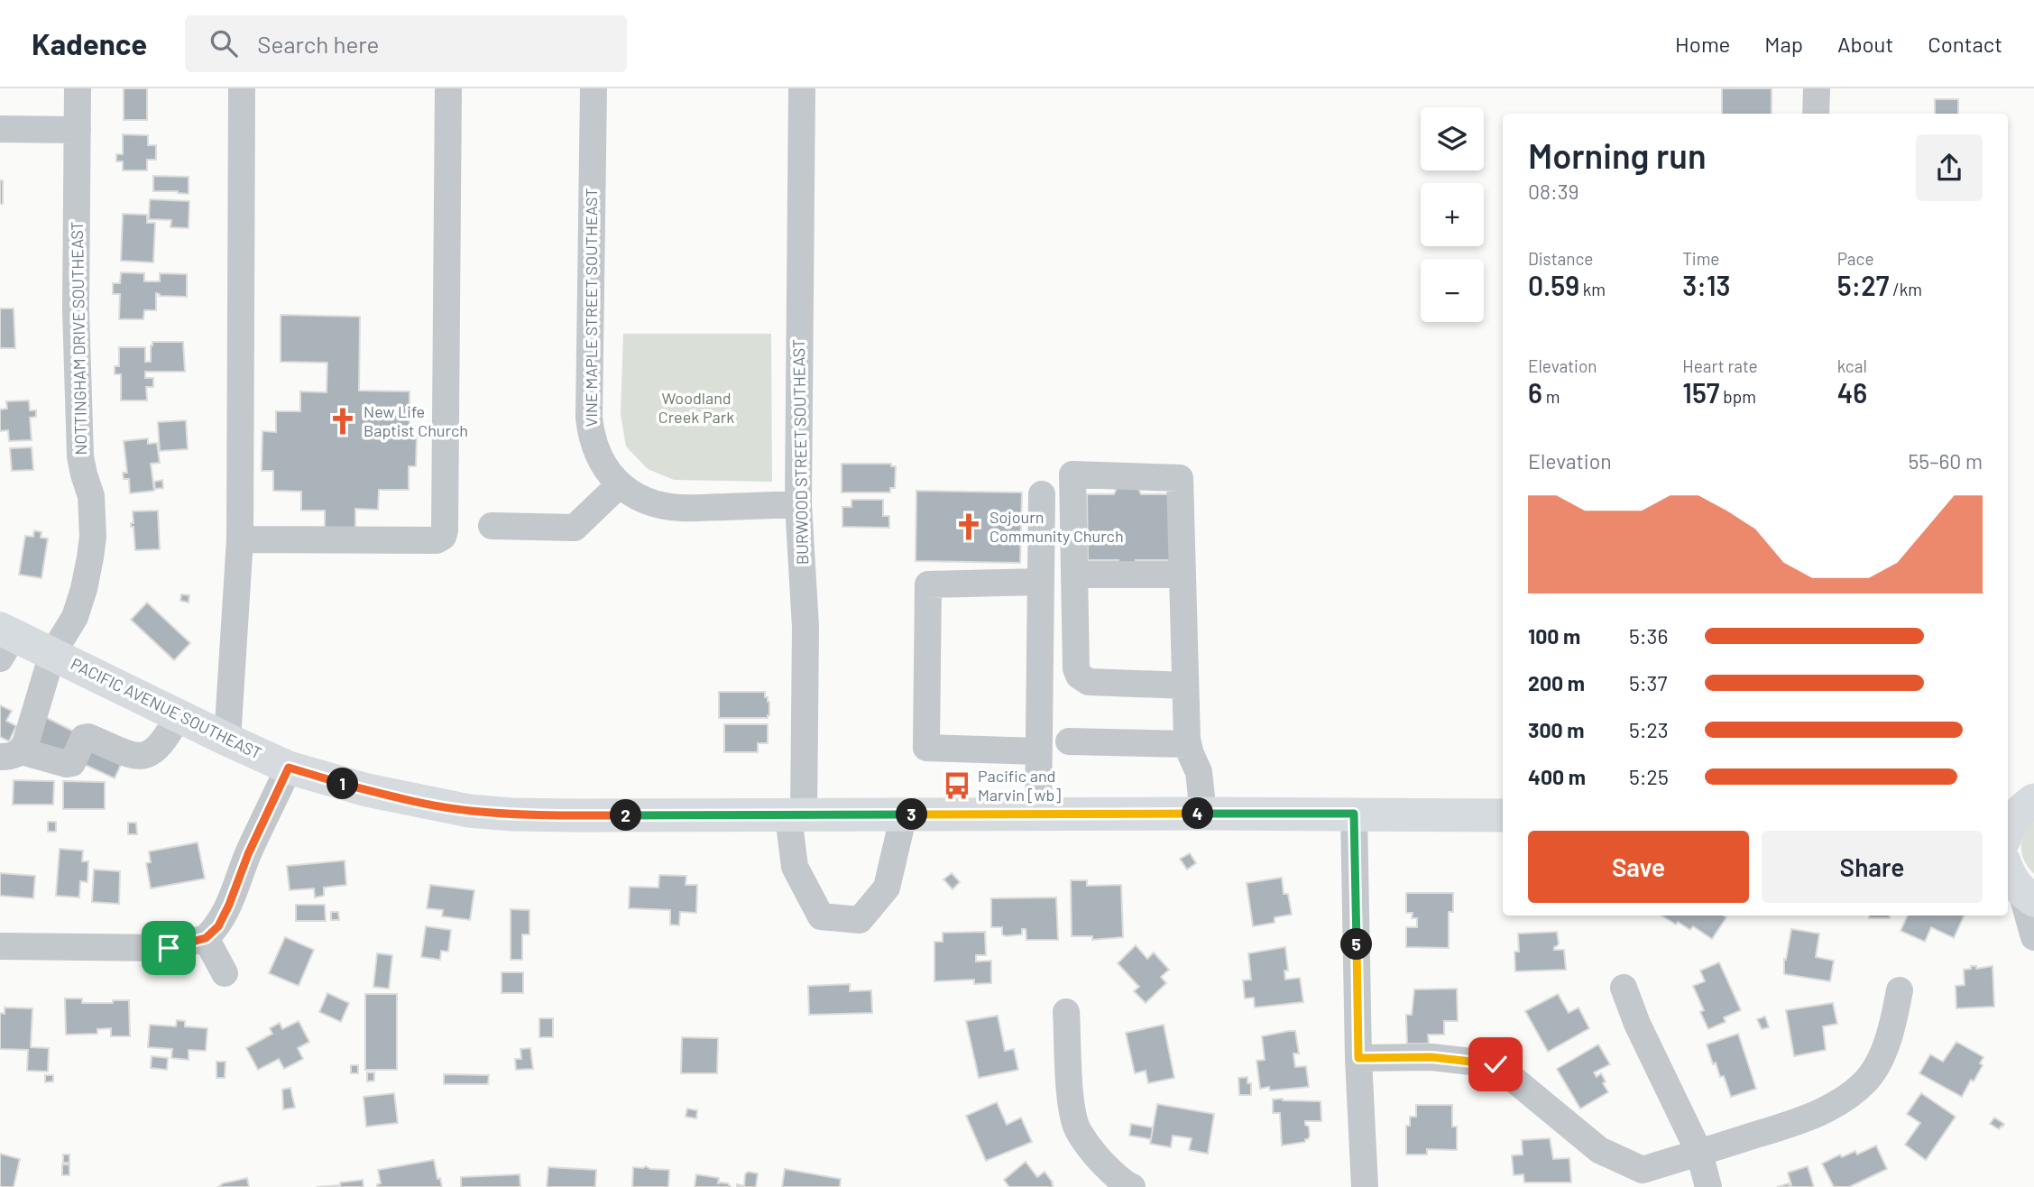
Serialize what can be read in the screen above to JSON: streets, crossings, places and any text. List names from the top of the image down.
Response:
{
  "streets": {
    "main road": ["PACIFIC AVENUE SOUTHEAST"],
    "street": ["VINE MAPLE STREET SOUTHEAST", "NOTTINGHAM DRIVE SOUTHEAST", "BURWOOD STREET SOUTHEAST"]
  },
  "crossings": [
    ["VINE MAPLE STREET SOUTHEAST", "BURWOOD STREET SOUTHEAST"],
    ["NOTTINGHAM DRIVE SOUTHEAST", "PACIFIC AVENUE SOUTHEAST"],
    ["BURWOOD STREET SOUTHEAST", "PACIFIC AVENUE SOUTHEAST"]
  ],
  "parks": ["Woodland Creek Park"],
  "places": {
    "church": ["New Life Baptist Church", "Sojourn Community Church"],
    "bus stop": ["Pacific and Marvin [wb]"]
  },
  "page": {
    "header": "Kadence",
    "search": "Search here",
    "nav": [
      "Home",
      "Map",
      "About",
      "Contact"
    ],
    "map_buttons": ["+", "−"],
    "heading": ["Morning run", "08:39"],
    "stats": [
      ["Distance", "0.59 km"],
      ["Time", "3:13"],
      ["Pace", "5:27 /km"],
      ["Elevation", "6 m"],
      ["Heart rate", "157 bpm"],
      ["kcal", "46"]
    ],
    "chart": ["Elevation", "55–60 m"],
    "list": [
      {
        "name": "100 m",
        "note": "5:36"
      },
      {
        "name": "200 m",
        "note": "5:37"
      },
      {
        "name": "300 m",
        "note": "5:23"
      },
      {
        "name": "400 m",
        "note": "5:25"
      }
    ],
    "pins": [
      "1",
      "4",
      "3",
      "2",
      "5"
    ],
    "buttons": ["Save", "Share"]
  }
}
